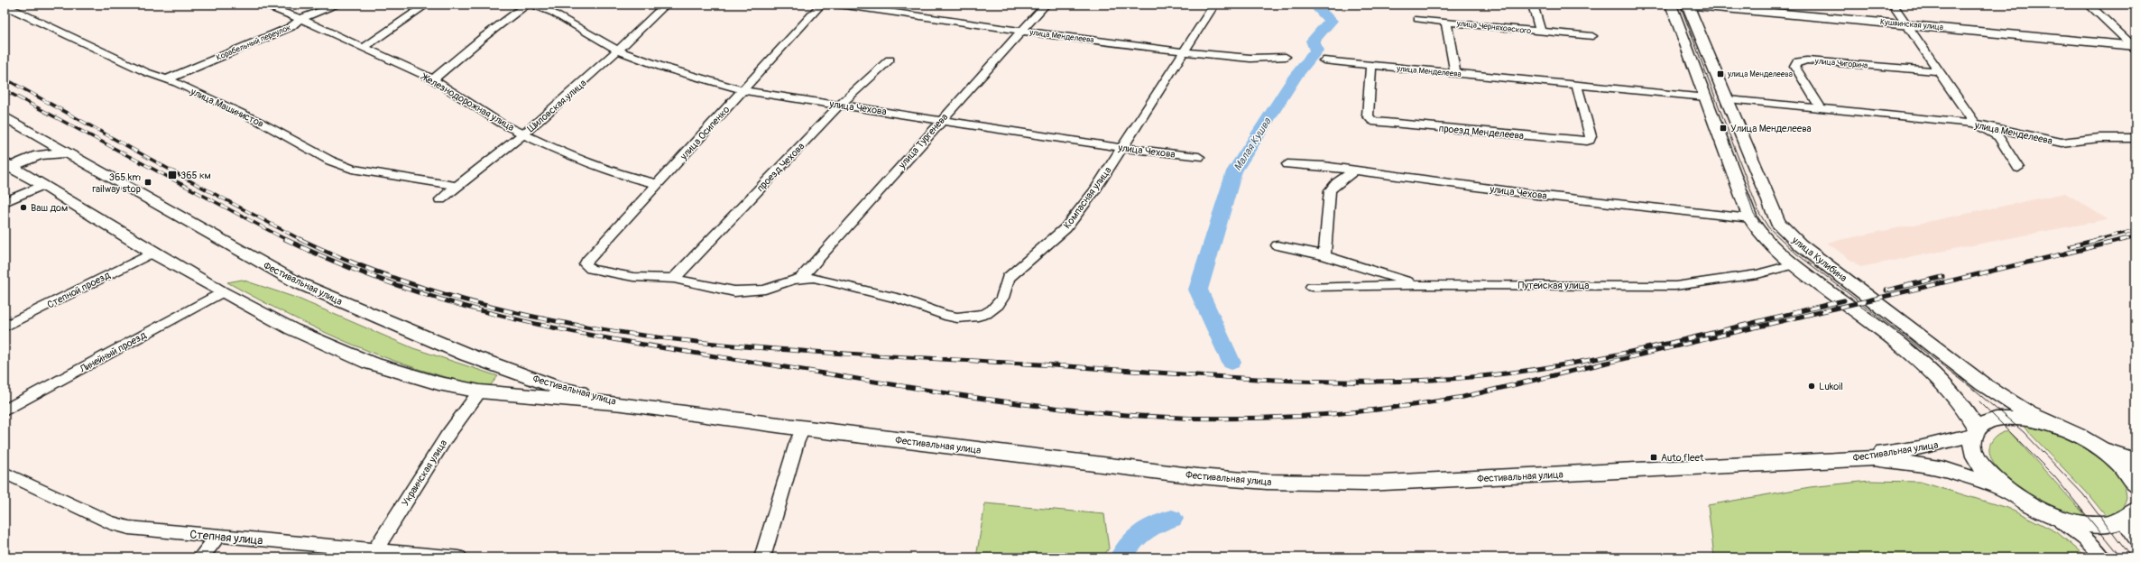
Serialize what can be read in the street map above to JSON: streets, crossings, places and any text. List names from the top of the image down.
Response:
{
  "streets": {
    "main road": ["Кушвинская улица", "улица Кулибина", "Фестивальная улица"],
    "street": [
      "улица Черняховского",
      "улица Менделеева",
      "Корабельный переулок",
      "улица Чигорина",
      "Железнодорожная улица",
      "Шиловская улица",
      "улица Машинистов",
      "улица Чехова",
      "проезд Менделеева",
      "улица Осипенко",
      "улица Тургенева",
      "проезд Чехова",
      "Компасная улица",
      "Путейская улица",
      "Степной проезд",
      "Линейный проезд",
      "Украинская улица",
      "Степная улица"
    ]
  },
  "crossings": [
    ["Кушвинская улица", "улица Кулибина"],
    ["улица Черняховского", "улица Менделеева"],
    ["улица Менделеева", "улица Чигорина"],
    ["улица Менделеева", "проезд Менделеева"],
    ["улица Менделеева", "улица Тургенева"],
    ["улица Менделеева", "Компасная улица"],
    ["улица Менделеева", "улица Кулибина"],
    ["Корабельный переулок", "Железнодорожная улица"],
    ["Корабельный переулок", "улица Машинистов"],
    ["Железнодорожная улица", "Шиловская улица"],
    ["Железнодорожная улица", "улица Осипенко"],
    ["Шиловская улица", "улица Машинистов"],
    ["Шиловская улица", "улица Чехова"],
    ["улица Чехова", "улица Осипенко"],
    ["улица Чехова", "улица Тургенева"],
    ["улица Чехова", "проезд Чехова"],
    ["улица Чехова", "Компасная улица"],
    ["улица Чехова", "улица Кулибина"],
    ["улица Осипенко", "проезд Чехова"],
    ["улица Тургенева", "Компасная улица"],
    ["улица Кулибина", "Фестивальная улица"],
    ["улица Кулибина", "Путейская улица"],
    ["Фестивальная улица", "Степной проезд"],
    ["Фестивальная улица", "Линейный проезд"],
    ["Фестивальная улица", "Украинская улица"],
    ["Украинская улица", "Степная улица"]
  ],
  "water": ["Малая Кушва"],
  "places": {
    "transit": [
      "улица Менделеева",
      "Улица Менделеева",
      "365 км",
      "365 km railway stop",
      "Auto fleet"
    ],
    "other": ["Ваш дом", "Lukoil"]
  }
}
